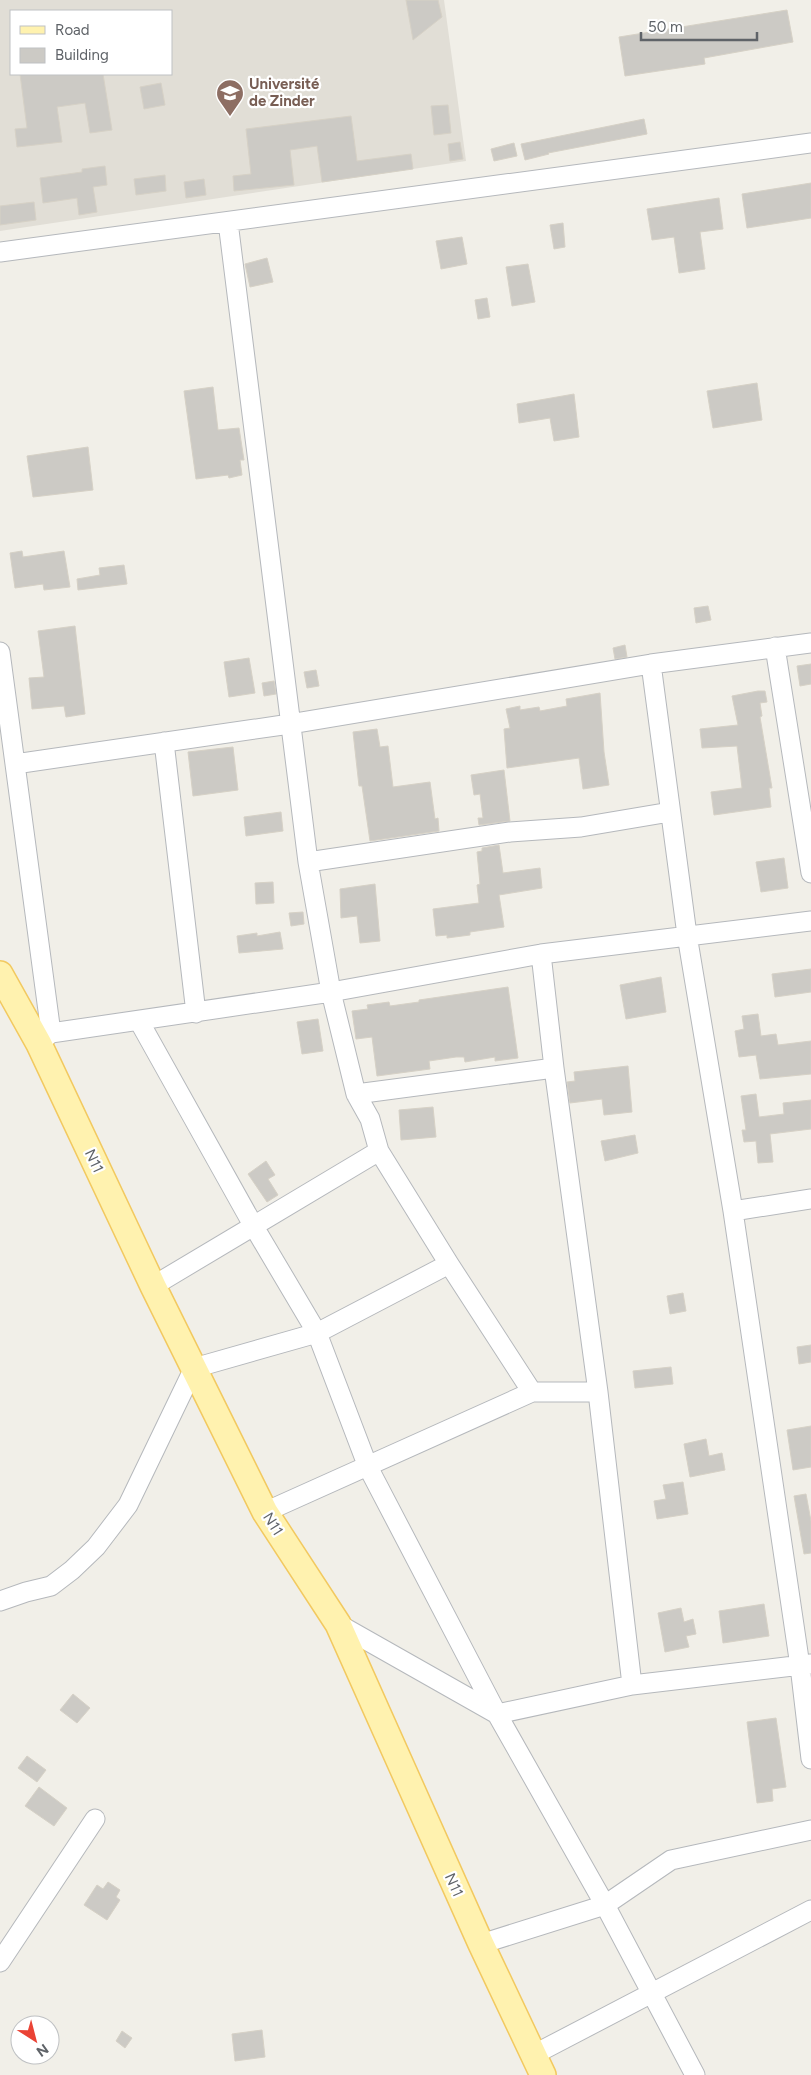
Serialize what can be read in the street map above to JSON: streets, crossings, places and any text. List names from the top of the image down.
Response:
{
  "streets": {
    "main road": ["N11"]
  },
  "places": {
    "school or university": ["Université de Zinder"]
  },
  "legend": ["Road", "Building"],
  "scale_bar": "50 m",
  "north": "bottom right"
}
